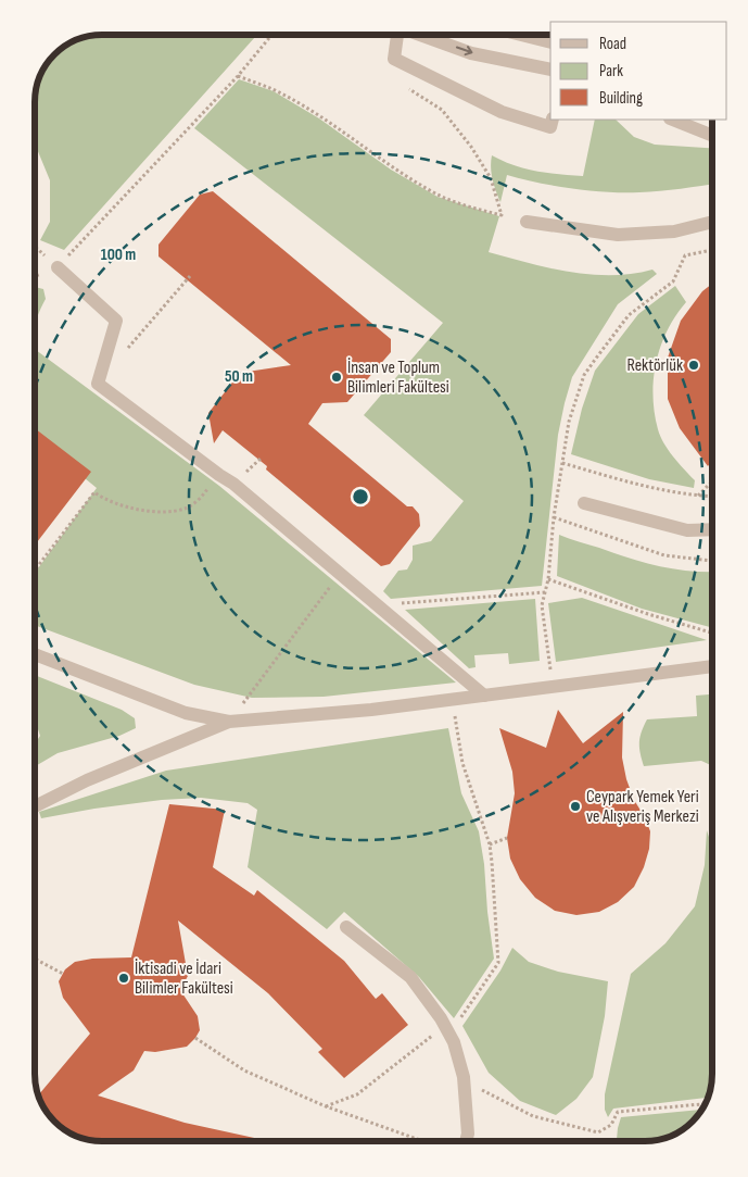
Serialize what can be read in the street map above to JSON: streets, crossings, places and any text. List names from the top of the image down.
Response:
{
  "places": [
    "Rektörlük",
    "İnsan ve Toplum Bilimleri Fakültesi",
    "Ceypark Yemek Yeri ve Alışveriş Merkezi",
    "İktisadi ve İdari Bilimler Fakültesi"
  ],
  "legend": ["Road", "Park", "Building"],
  "rings": ["100 m", "50 m"]
}
